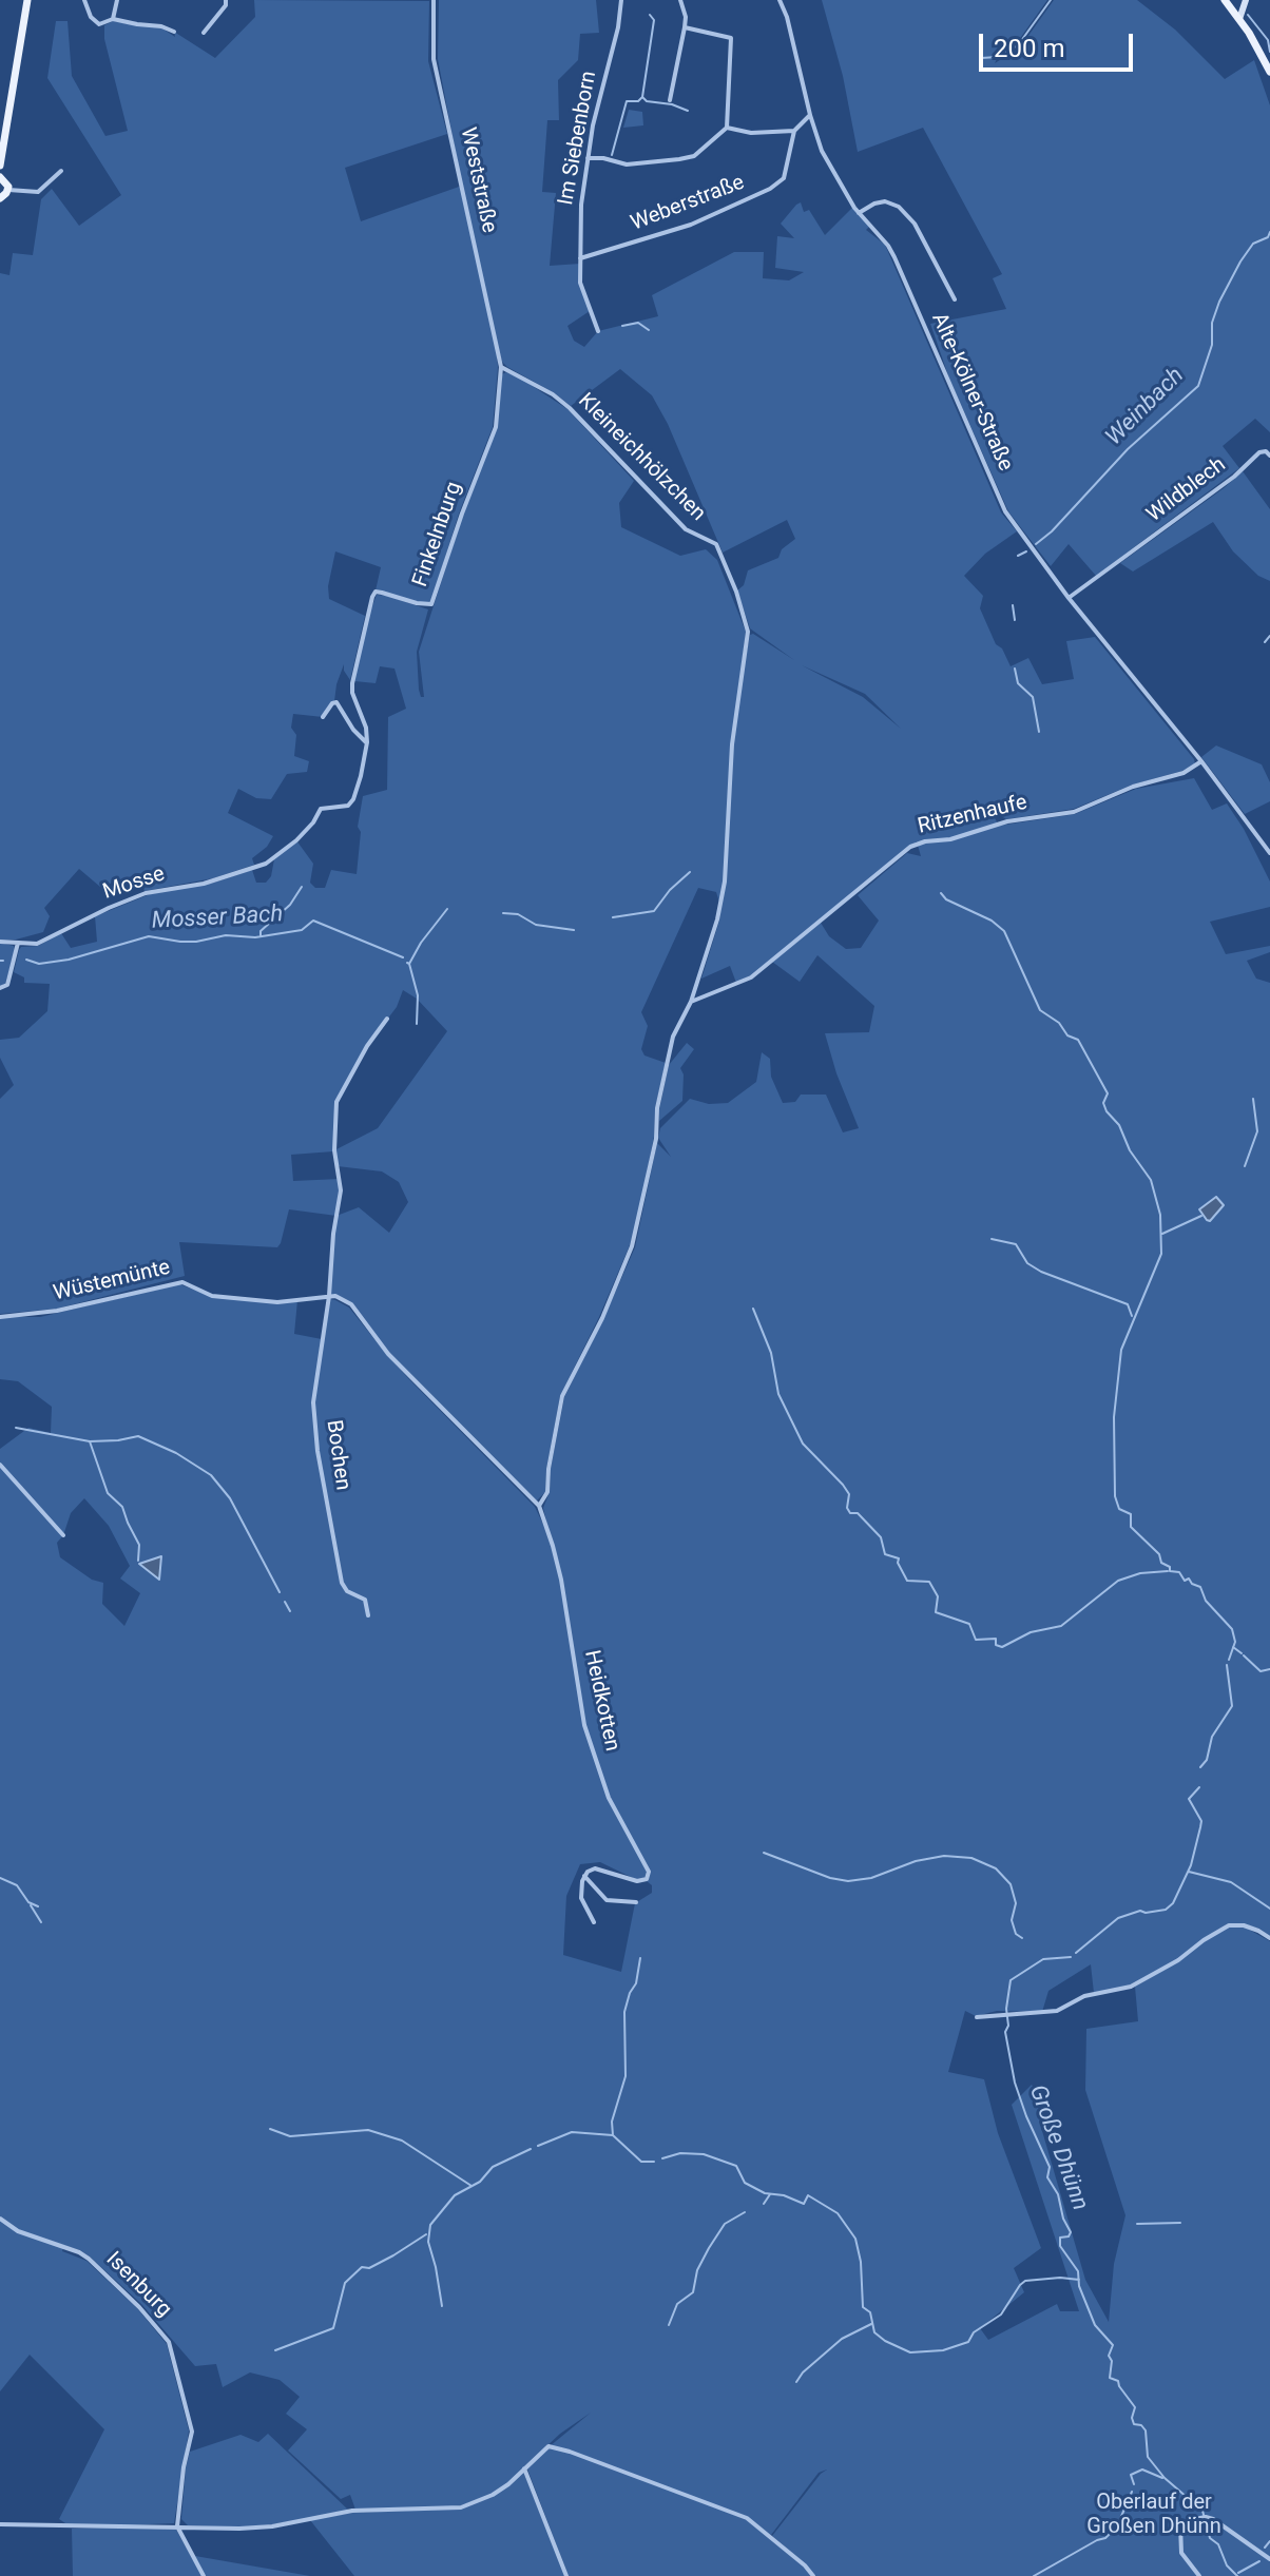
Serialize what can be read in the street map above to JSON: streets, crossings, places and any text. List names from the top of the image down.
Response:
{
  "streets": {
    "street": [
      "Im Siebenborn",
      "Weststraße",
      "Weberstraße",
      "Alte-Kölner-Straße",
      "Kleineichhölzchen",
      "Wildblech",
      "Finkelnburg",
      "Ritzenhaufe",
      "Mosse",
      "Wüstemünte",
      "Bochen",
      "Heidkotten",
      "Isenburg"
    ]
  },
  "crossings": [
    ["Im Siebenborn", "Weberstraße"],
    ["Weststraße", "Kleineichhölzchen"],
    ["Weststraße", "Finkelnburg"],
    ["Alte-Kölner-Straße", "Wildblech"],
    ["Alte-Kölner-Straße", "Ritzenhaufe"],
    ["Kleineichhölzchen", "Finkelnburg"],
    ["Kleineichhölzchen", "Ritzenhaufe"],
    ["Finkelnburg", "Mosse"],
    ["Wüstemünte", "Bochen"]
  ],
  "water": ["Weinbach", "Mosser Bach", "Große Dhünn"],
  "parks": ["Oberlauf der Großen Dhünn"],
  "scale_bar": "200 m"
}
